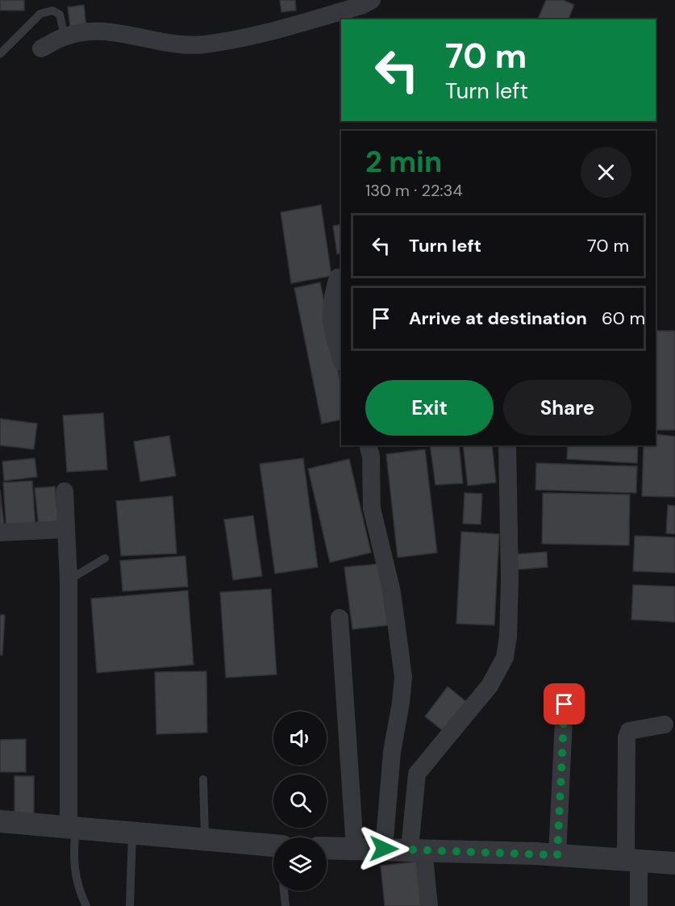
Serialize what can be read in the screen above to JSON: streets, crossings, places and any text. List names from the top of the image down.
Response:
{
  "page": {
    "turn": ["70 m", "Turn left"],
    "heading": ["2 min", "130 m · 22:34"],
    "list": [
      {
        "name": "Turn left",
        "value": "70 m"
      },
      {
        "name": "Arrive at destination",
        "value": "60 m"
      }
    ],
    "buttons": ["Exit", "Share"]
  }
}
